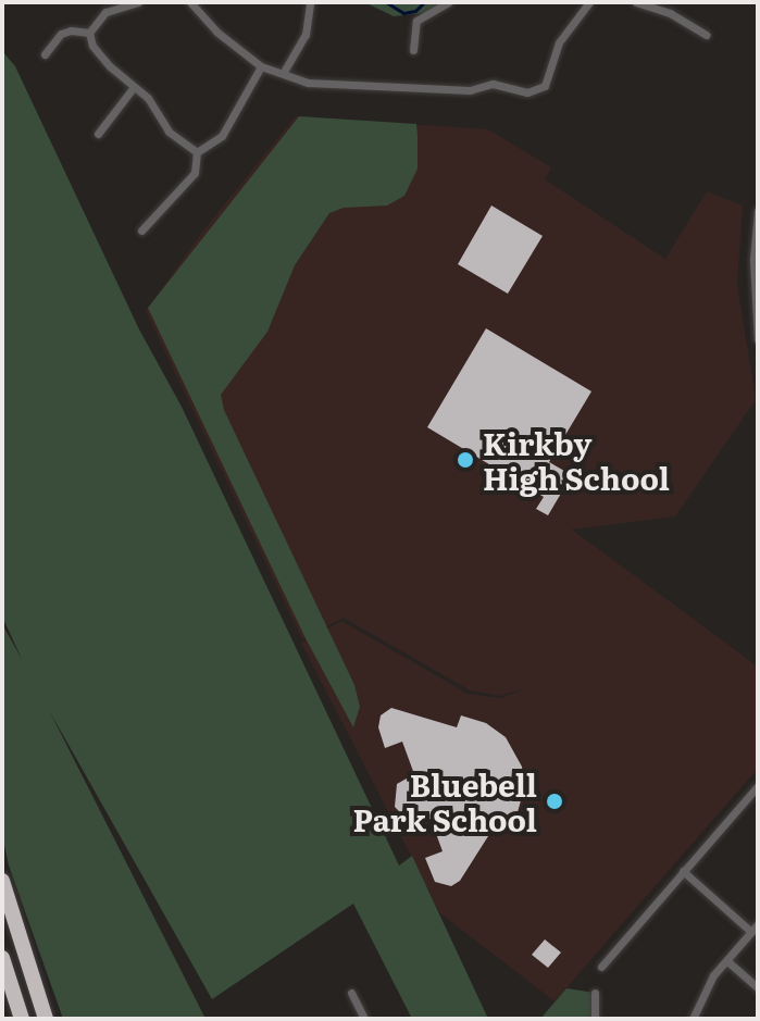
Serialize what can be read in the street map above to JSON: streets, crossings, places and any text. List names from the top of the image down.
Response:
{
  "places": ["Kirkby High School", "Bluebell Park School"]
}
